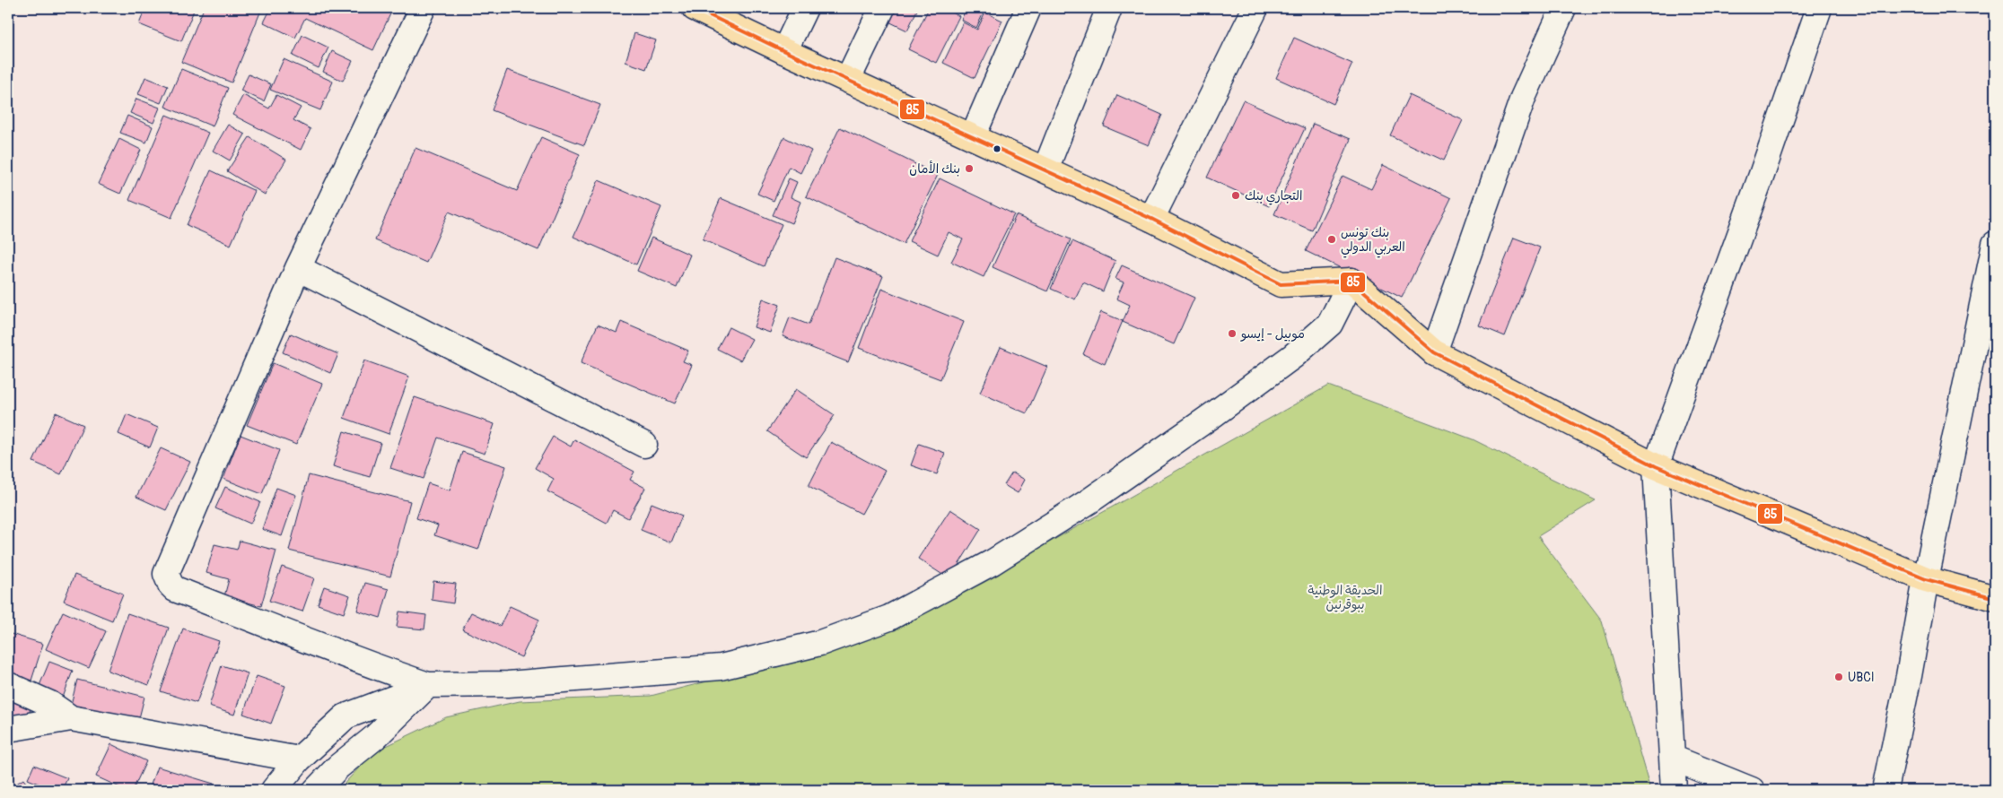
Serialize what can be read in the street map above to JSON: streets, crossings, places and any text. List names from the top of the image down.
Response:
{
  "parks": ["الحديقة الوطنية ببوقرنين"],
  "places": [
    "بنك الأمان",
    "التجاري بنك",
    "بنك تونس العربي الدولي",
    "موبيل - إيسو",
    "UBCI"
  ],
  "lines": ["transit line 85"]
}
